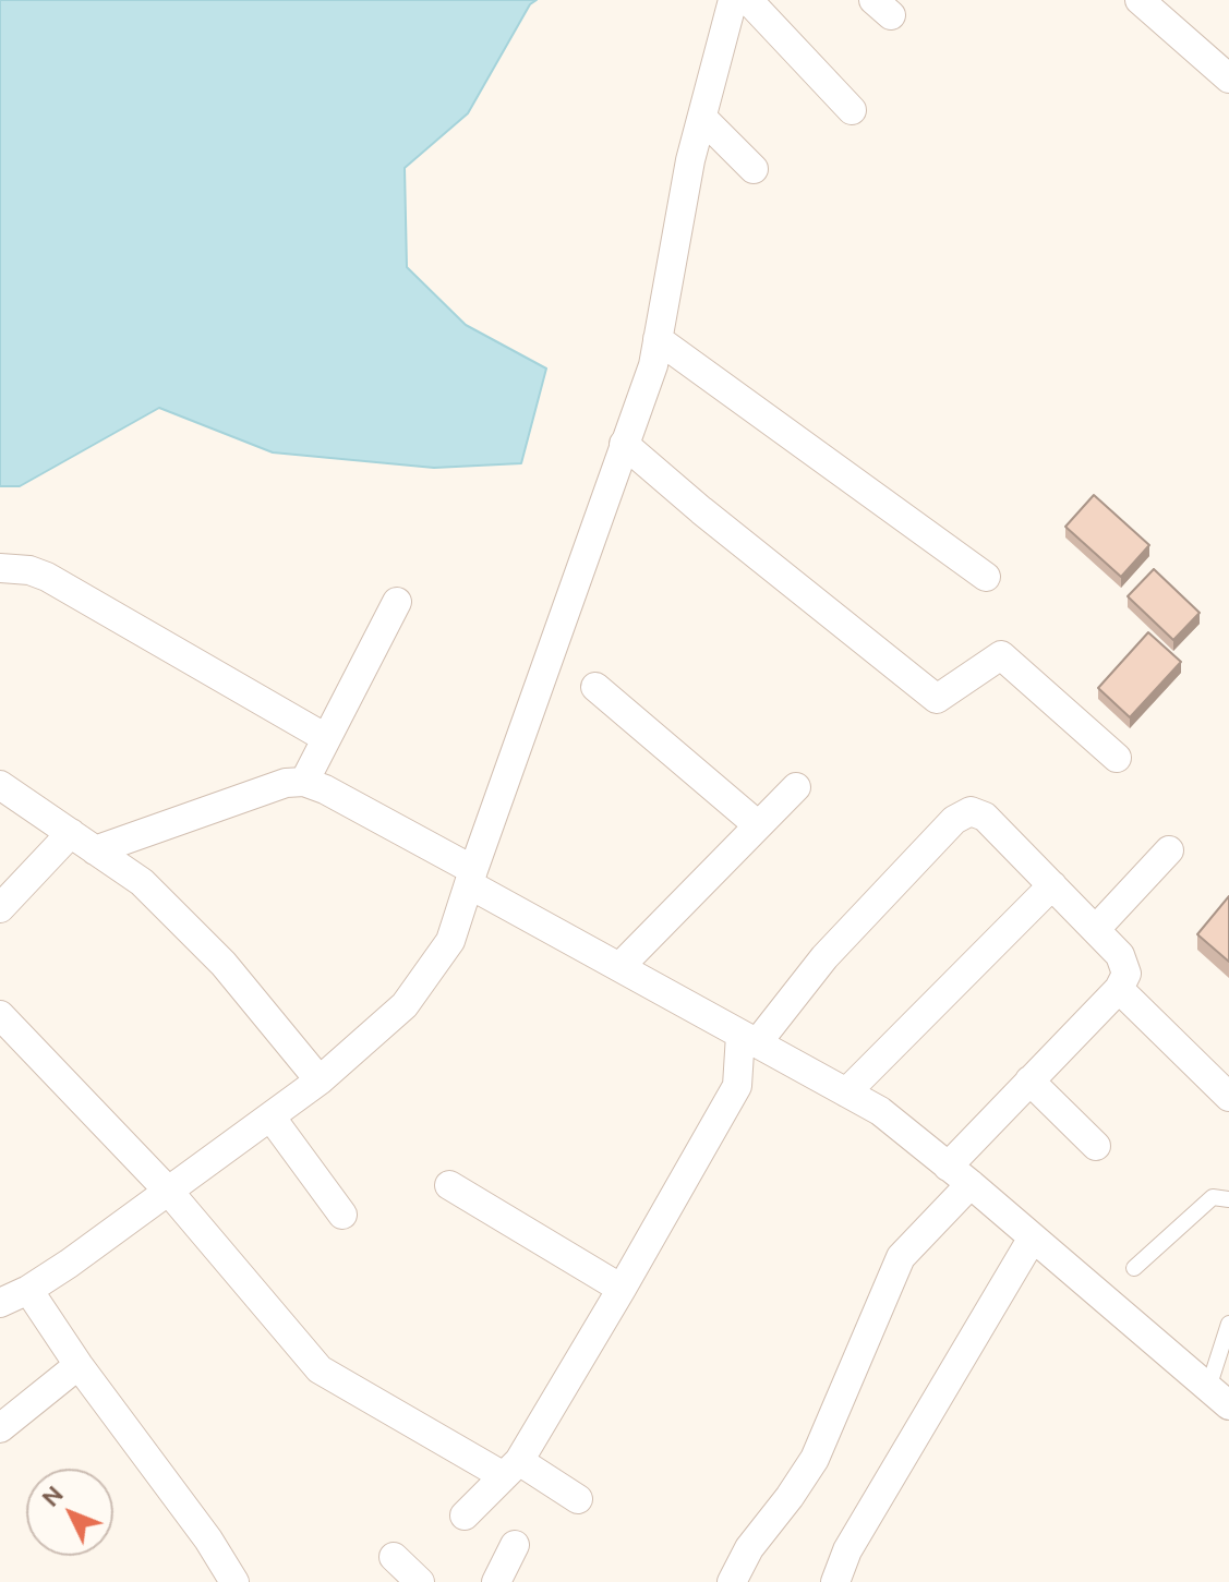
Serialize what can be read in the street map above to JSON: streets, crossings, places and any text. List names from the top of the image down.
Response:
{
  "north": "top left"
}
